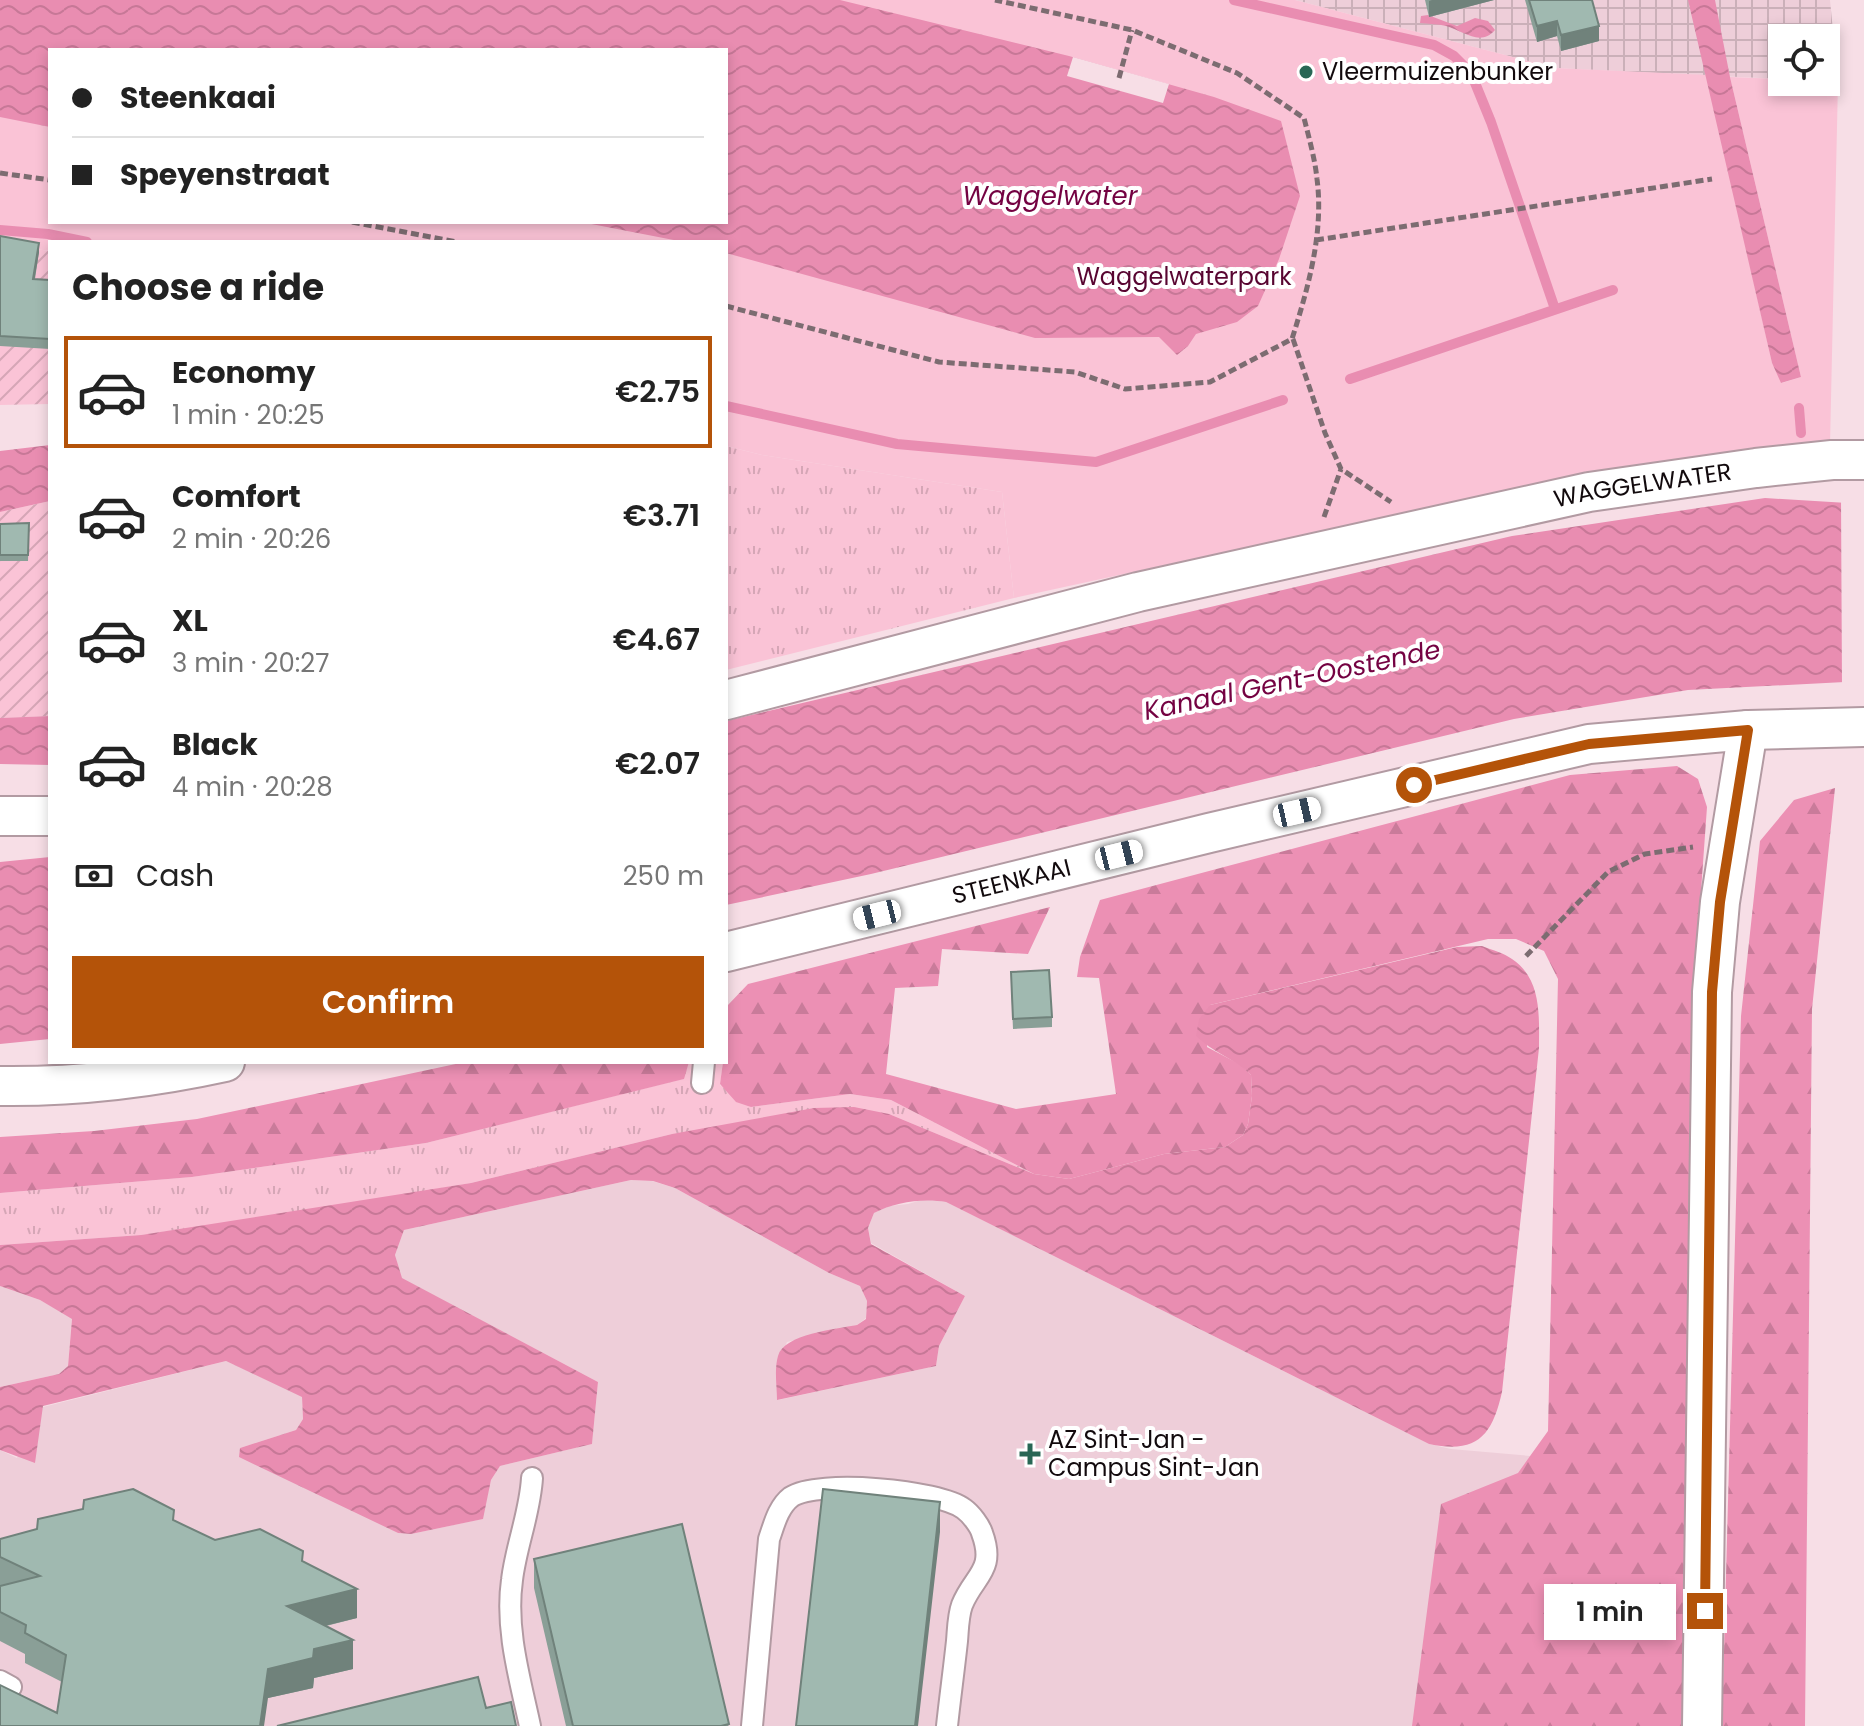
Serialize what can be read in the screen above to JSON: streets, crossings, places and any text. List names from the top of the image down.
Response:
{
  "streets": {
    "street": ["WAGGELWATER", "STEENKAAI"]
  },
  "water": ["Waggelwater", "Kanaal Gent-Oostende"],
  "parks": ["Waggelwaterpark"],
  "places": {
    "other": ["Vleermuizenbunker"],
    "health": ["AZ Sint-Jan - Campus Sint-Jan"]
  },
  "page": {
    "banner": ["Steenkaai", "Speyenstraat"],
    "heading": "Choose a ride",
    "list": [
      {
        "name": "Economy",
        "note": "1 min · 20:25",
        "value": "€2.75"
      },
      {
        "name": "Comfort",
        "note": "2 min · 20:26",
        "value": "€3.71"
      },
      {
        "name": "XL",
        "note": "3 min · 20:27",
        "value": "€4.67"
      },
      {
        "name": "Black",
        "note": "4 min · 20:28",
        "value": "€2.07"
      }
    ],
    "pay": ["Cash", "250 m"],
    "buttons": "Confirm",
    "bubble": "1 min"
  }
}
